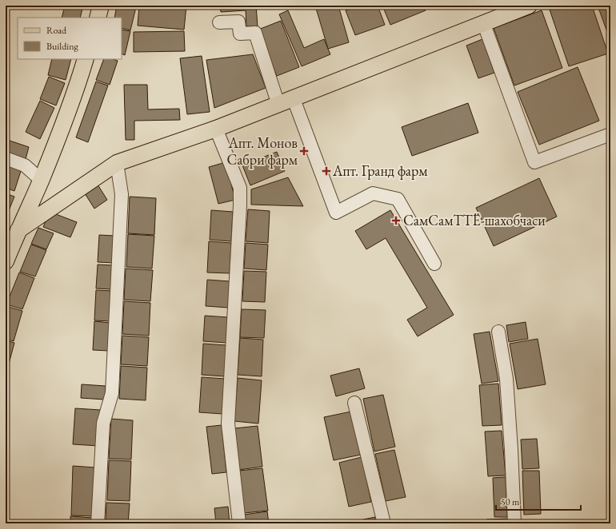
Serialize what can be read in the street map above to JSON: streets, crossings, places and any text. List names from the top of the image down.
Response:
{
  "places": {
    "health": ["Апт. Монов Сабри фарм", "Апт. Гранд фарм", "СамСамТТЁ-шахобчаси"]
  },
  "legend": ["Road", "Building"],
  "scale_bar": "50 m"
}
